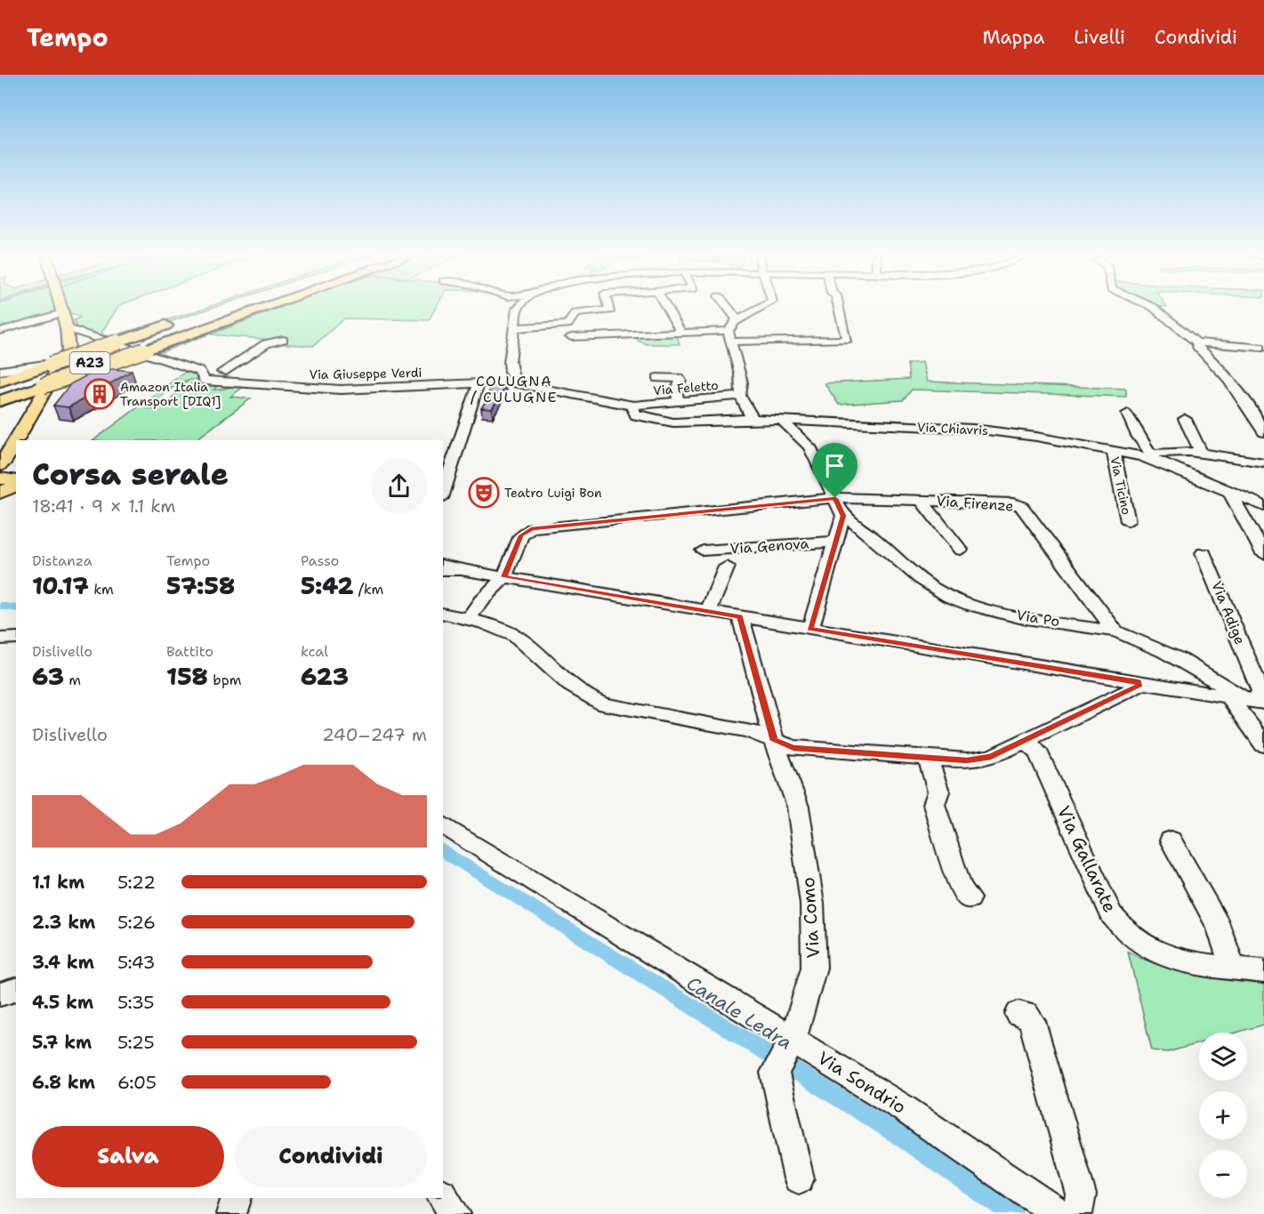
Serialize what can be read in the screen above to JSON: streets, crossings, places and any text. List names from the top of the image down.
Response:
{
  "streets": {
    "highway": ["A23"],
    "street": [
      "Via Giuseppe Verdi",
      "Via Feletto",
      "Via Chiavris",
      "Via Ticino",
      "Via Firenze",
      "Via Genova",
      "Via Adige",
      "Via Po",
      "Via Gallarate",
      "Via Como",
      "Via Sondrio"
    ]
  },
  "crossings": [
    ["A23", "Via Giuseppe Verdi"],
    ["Via Giuseppe Verdi", "Via Feletto"],
    ["Via Giuseppe Verdi", "Via Chiavris"],
    ["Via Feletto", "Via Chiavris"],
    ["Via Chiavris", "Via Ticino"],
    ["Via Firenze", "Via Po"],
    ["Via Adige", "Via Po"],
    ["Via Como", "Via Sondrio"]
  ],
  "districts": ["COLUGNA / CULUGNE"],
  "water": ["Canale Ledra"],
  "places": {
    "building": ["Amazon Italia Transport [DIQ1]"],
    "theatre": ["Teatro Luigi Bon"]
  },
  "page": {
    "header": "Tempo",
    "nav": ["Mappa", "Livelli", "Condividi"],
    "heading": ["Corsa serale", "18:41 · 9 × 1.1 km"],
    "stats": [
      ["Distanza", "10.17 km"],
      ["Tempo", "57:58"],
      ["Passo", "5:42 /km"],
      ["Dislivello", "63 m"],
      ["Battito", "158 bpm"],
      ["kcal", "623"]
    ],
    "chart": ["Dislivello", "240–247 m"],
    "list": [
      {
        "name": "1.1 km",
        "note": "5:22"
      },
      {
        "name": "2.3 km",
        "note": "5:26"
      },
      {
        "name": "3.4 km",
        "note": "5:43"
      },
      {
        "name": "4.5 km",
        "note": "5:35"
      },
      {
        "name": "5.7 km",
        "note": "5:25"
      },
      {
        "name": "6.8 km",
        "note": "6:05"
      }
    ],
    "map_buttons": ["+", "−"],
    "buttons": ["Salva", "Condividi"]
  }
}
